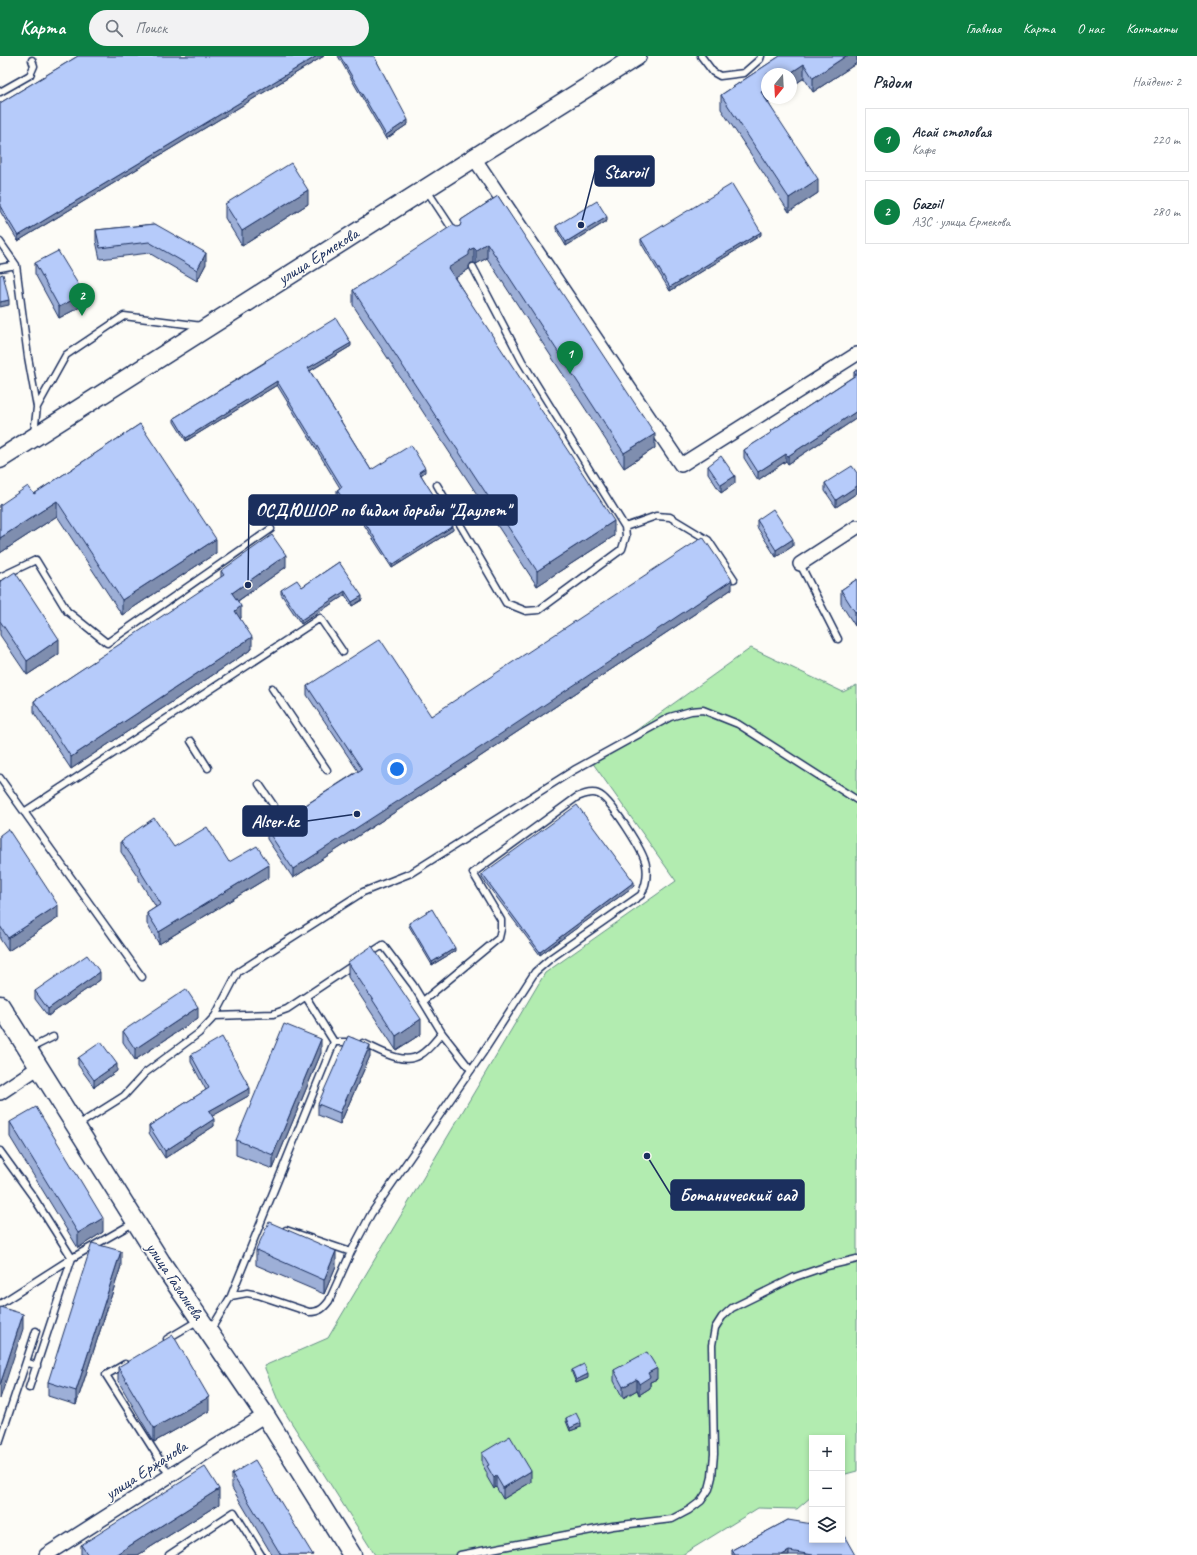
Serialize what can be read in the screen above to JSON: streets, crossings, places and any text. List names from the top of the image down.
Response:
{
  "streets": {
    "main road": ["улица Ермекова", "улица Газалиева"],
    "street": ["улица Ержанова"]
  },
  "crossings": [
    ["улица Газалиева", "улица Ержанова"]
  ],
  "places": [
    "Staroil",
    "ОСДЮШОР по видам борьбы \"Даулет\"",
    "Alser.kz",
    "Ботанический сад"
  ],
  "north": "bottom",
  "page": {
    "header": "Карта",
    "search": "Поиск",
    "nav": [
      "Главная",
      "Карта",
      "О нас",
      "Контакты"
    ],
    "heading": ["Рядом", "Найдено: 2"],
    "list": [
      {
        "mark": "1",
        "name": "Асай столовая",
        "note": "Кафе",
        "value": "220 m"
      },
      {
        "mark": "2",
        "name": "Gazoil",
        "note": "АЗС · улица Ермекова",
        "value": "280 m"
      }
    ],
    "pins": ["2", "1"],
    "map_buttons": ["+", "−"]
  }
}
